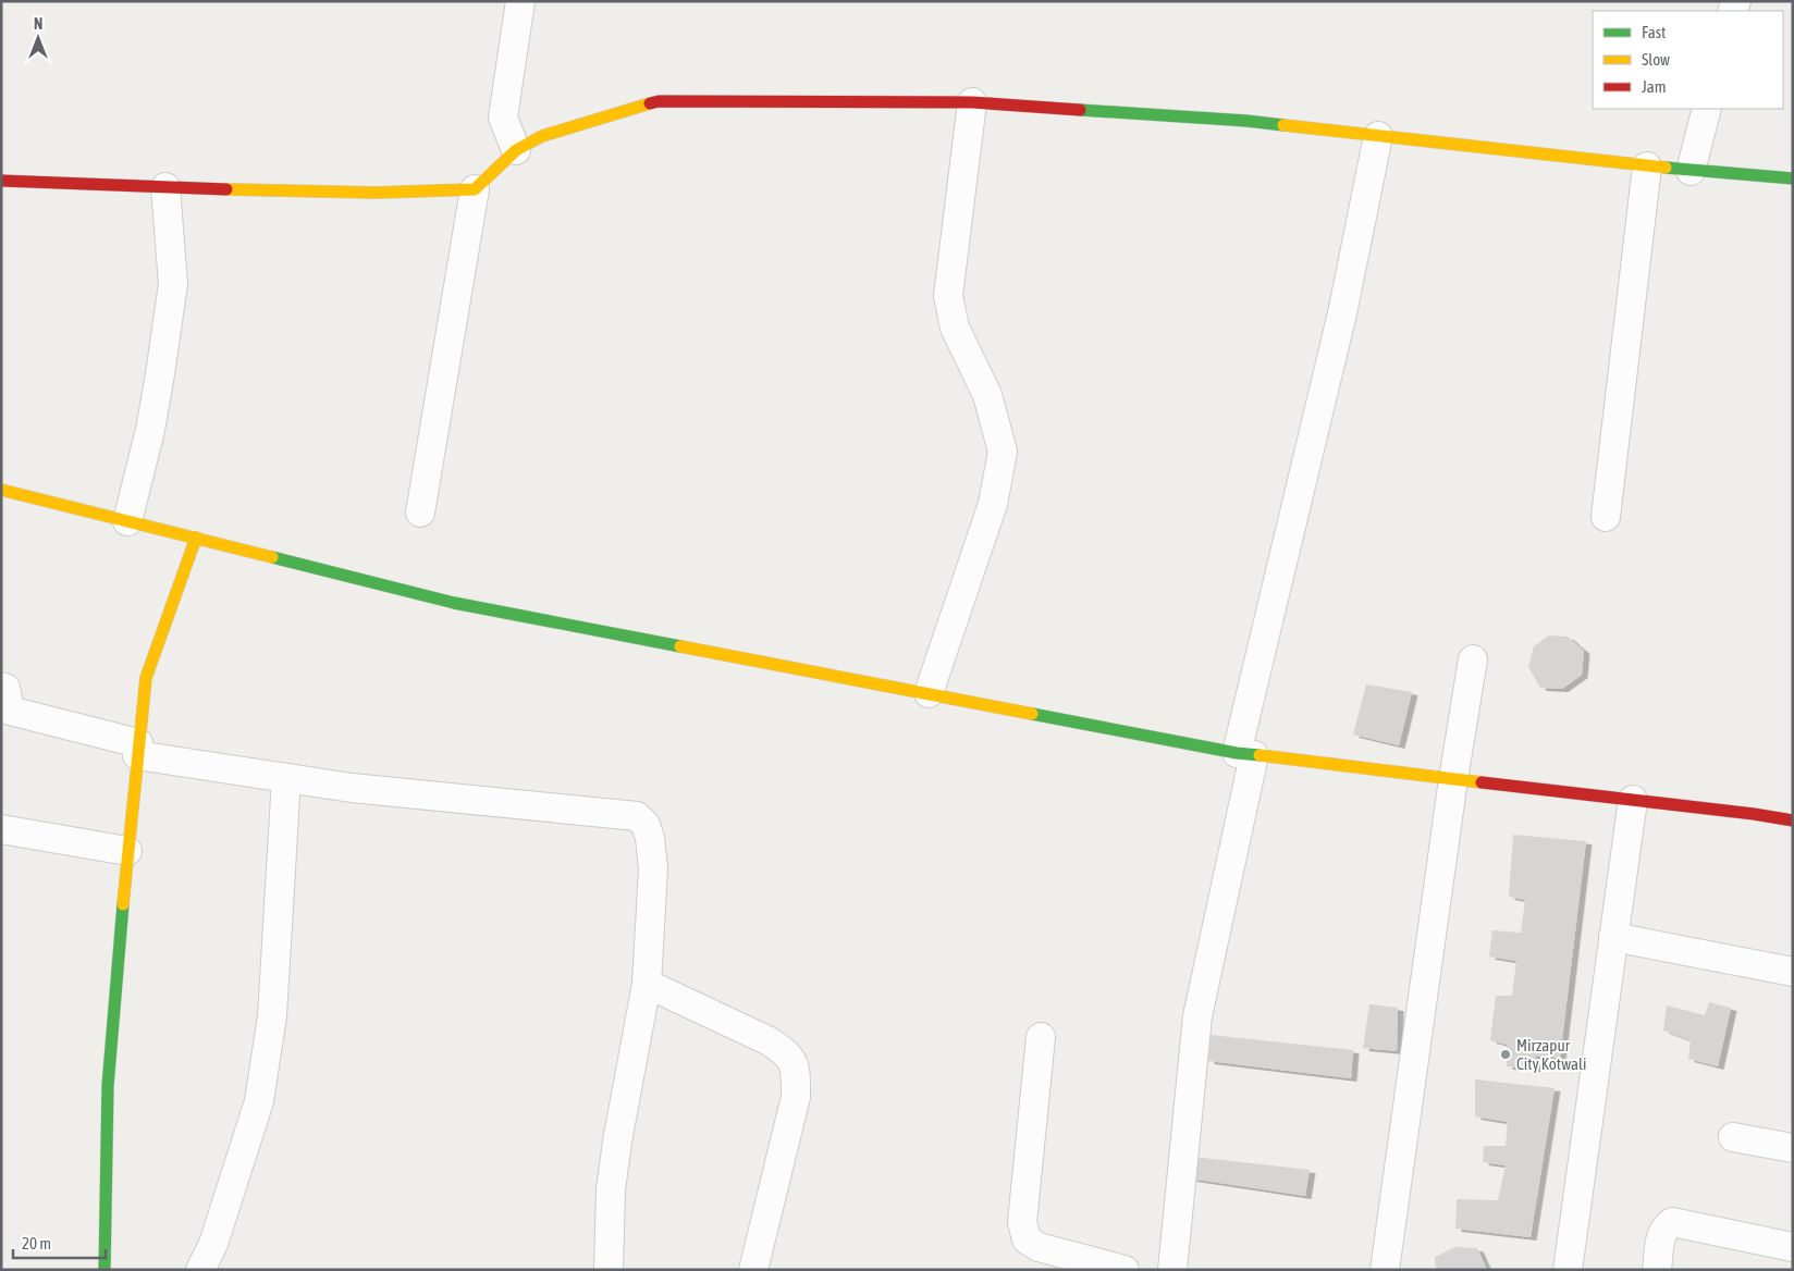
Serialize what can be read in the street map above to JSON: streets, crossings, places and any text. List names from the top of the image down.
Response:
{
  "places": ["Mirzapur City Kotwali"],
  "legend": ["Fast", "Slow", "Jam"],
  "scale_bar": "20 m",
  "north": "top"
}
